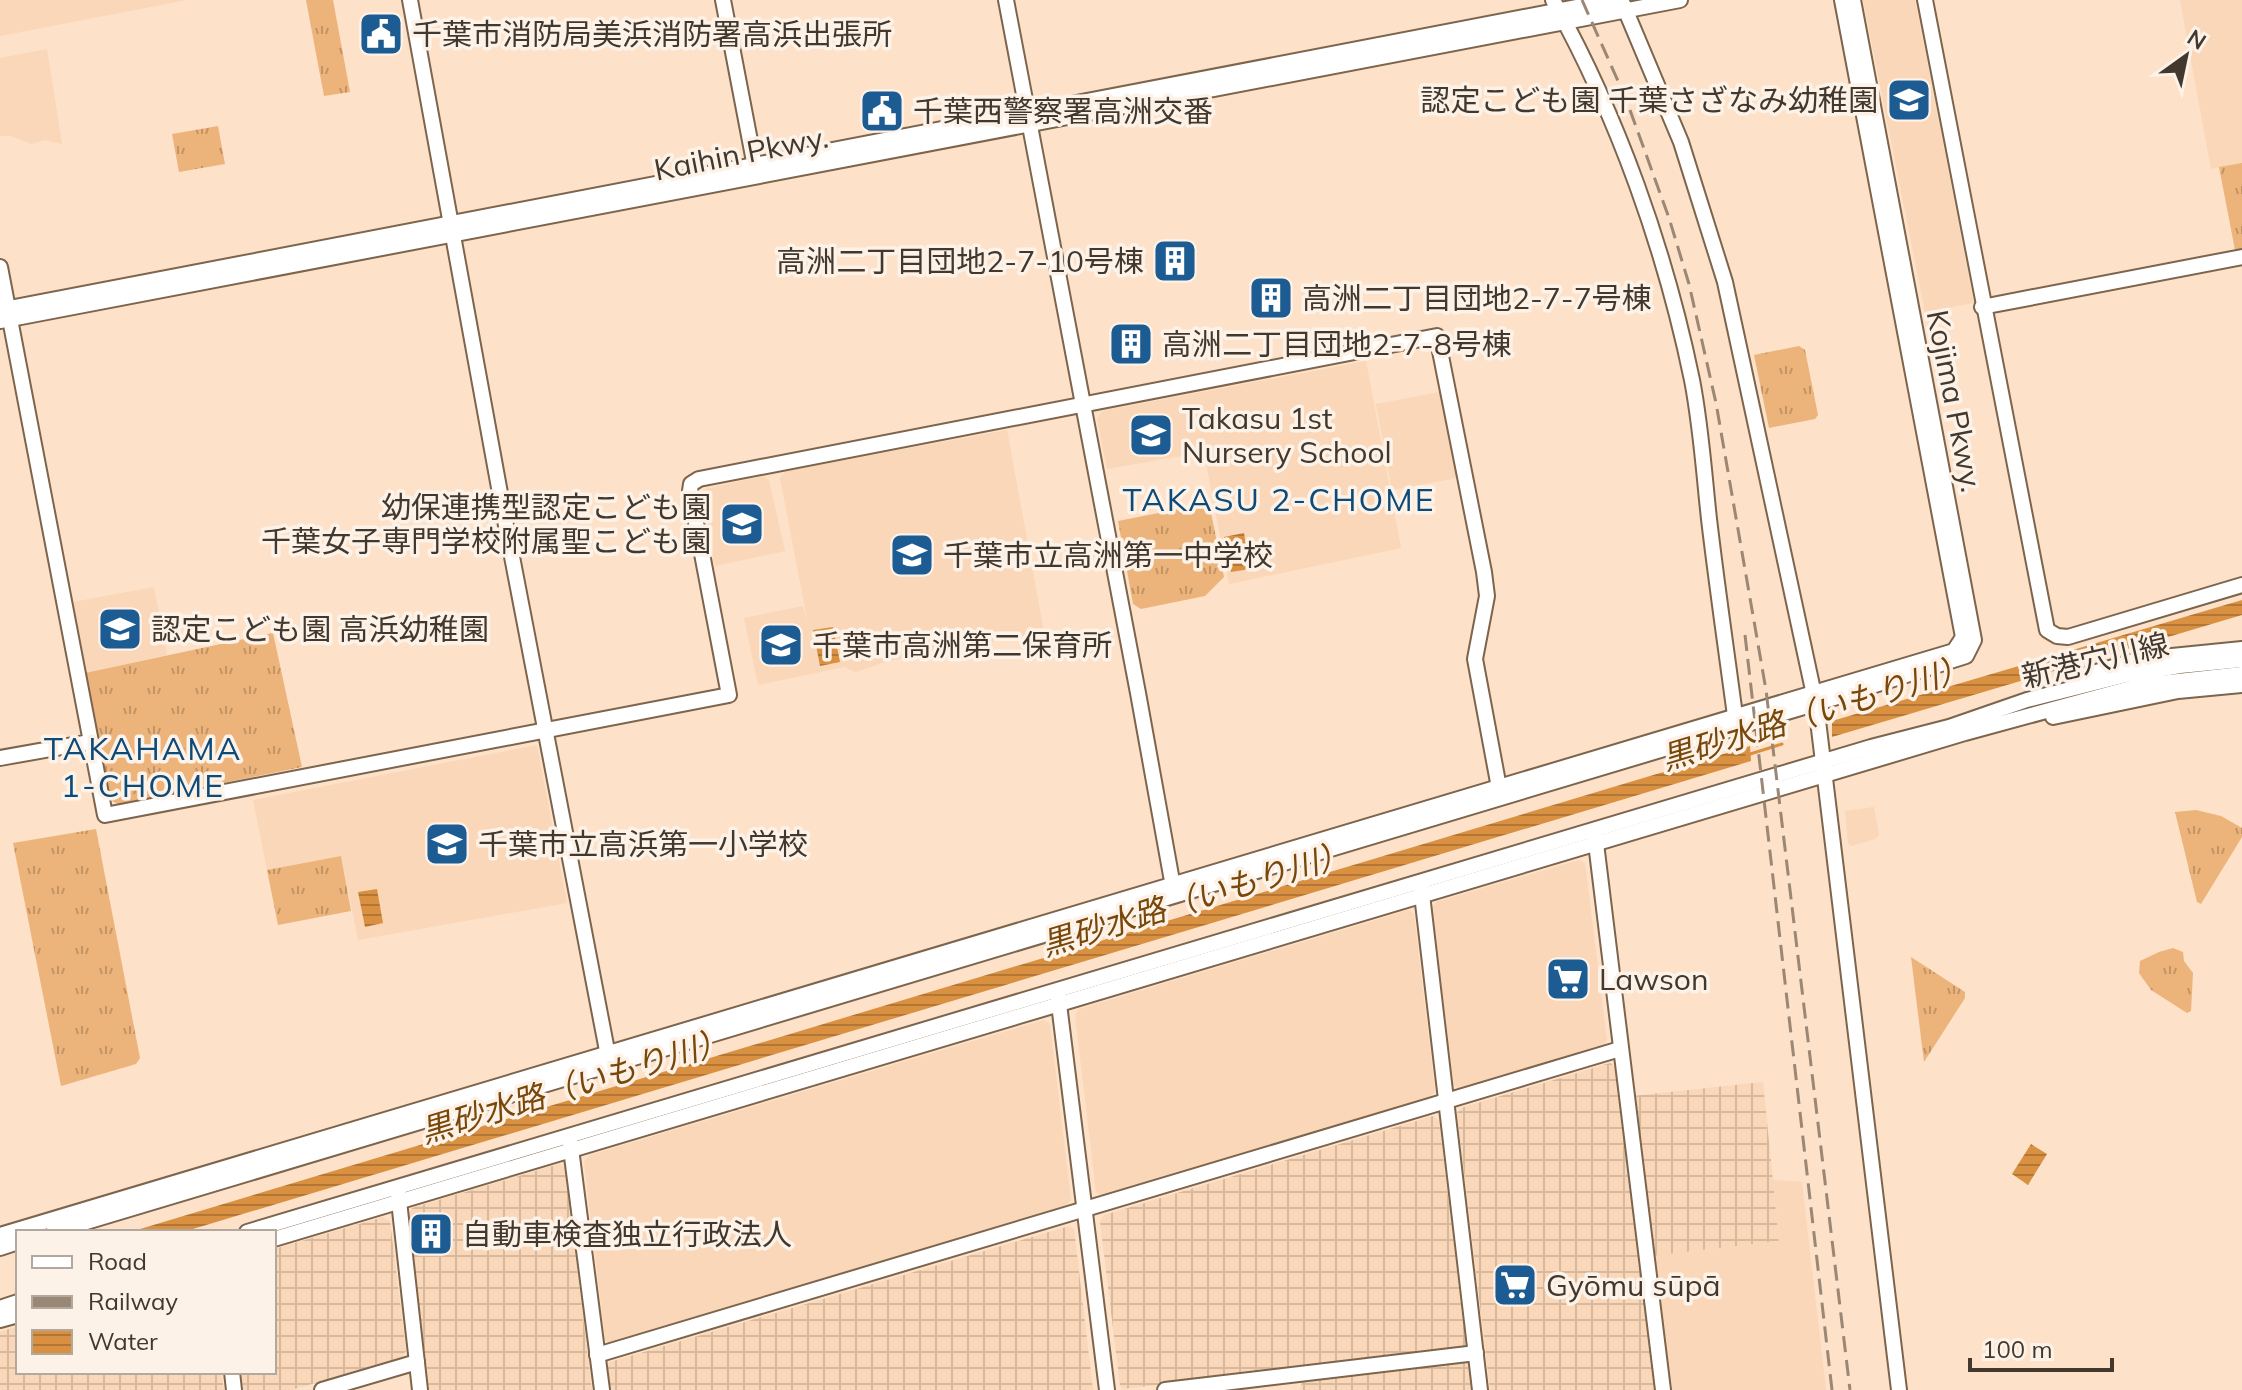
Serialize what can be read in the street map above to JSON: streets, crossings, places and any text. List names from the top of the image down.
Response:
{
  "streets": {
    "street": ["Kaihin Pkwy.", "Kojima Pkwy.", "新港穴川線"]
  },
  "districts": ["TAKASU 2-CHOME", "TAKAHAMA 1-CHOME"],
  "water": ["黒砂水路（いもり川）"],
  "places": {
    "public building": ["千葉市消防局美浜消防署高浜出張所", "千葉西警察署高洲交番"],
    "school or university": [
      "認定こども園 千葉さざなみ幼稚園",
      "Takasu 1st Nursery School",
      "幼保連携型認定こども園 千葉女子専門学校附属聖こども園",
      "千葉市立高洲第一中学校",
      "認定こども園 高浜幼稚園",
      "千葉市高洲第二保育所",
      "千葉市立高浜第一小学校"
    ],
    "building": [
      "高洲二丁目団地2-7-10号棟",
      "高洲二丁目団地2-7-7号棟",
      "高洲二丁目団地2-7-8号棟",
      "自動車検査独立行政法人"
    ],
    "supermarket": ["Lawson", "Gyōmu sūpā"]
  },
  "legend": ["Road", "Railway", "Water"],
  "scale_bar": "100 m",
  "north": "top right"
}
